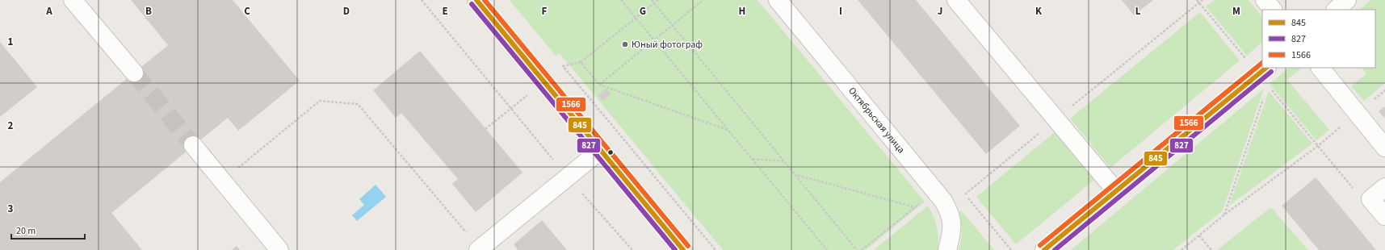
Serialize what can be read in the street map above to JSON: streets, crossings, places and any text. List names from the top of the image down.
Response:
{
  "streets": {
    "street": ["Октябрьская улица"]
  },
  "places": ["Юный фотограф"],
  "lines": ["transit line 845", "transit line 1566", "transit line 827"],
  "legend": ["845", "827", "1566"],
  "scale_bar": "20 m",
  "grid": {
    "columns": [
      "A",
      "B",
      "C",
      "D",
      "E",
      "F",
      "G",
      "H",
      "I",
      "J",
      "K",
      "L",
      "M"
    ],
    "rows": ["1", "2", "3"]
  }
}
